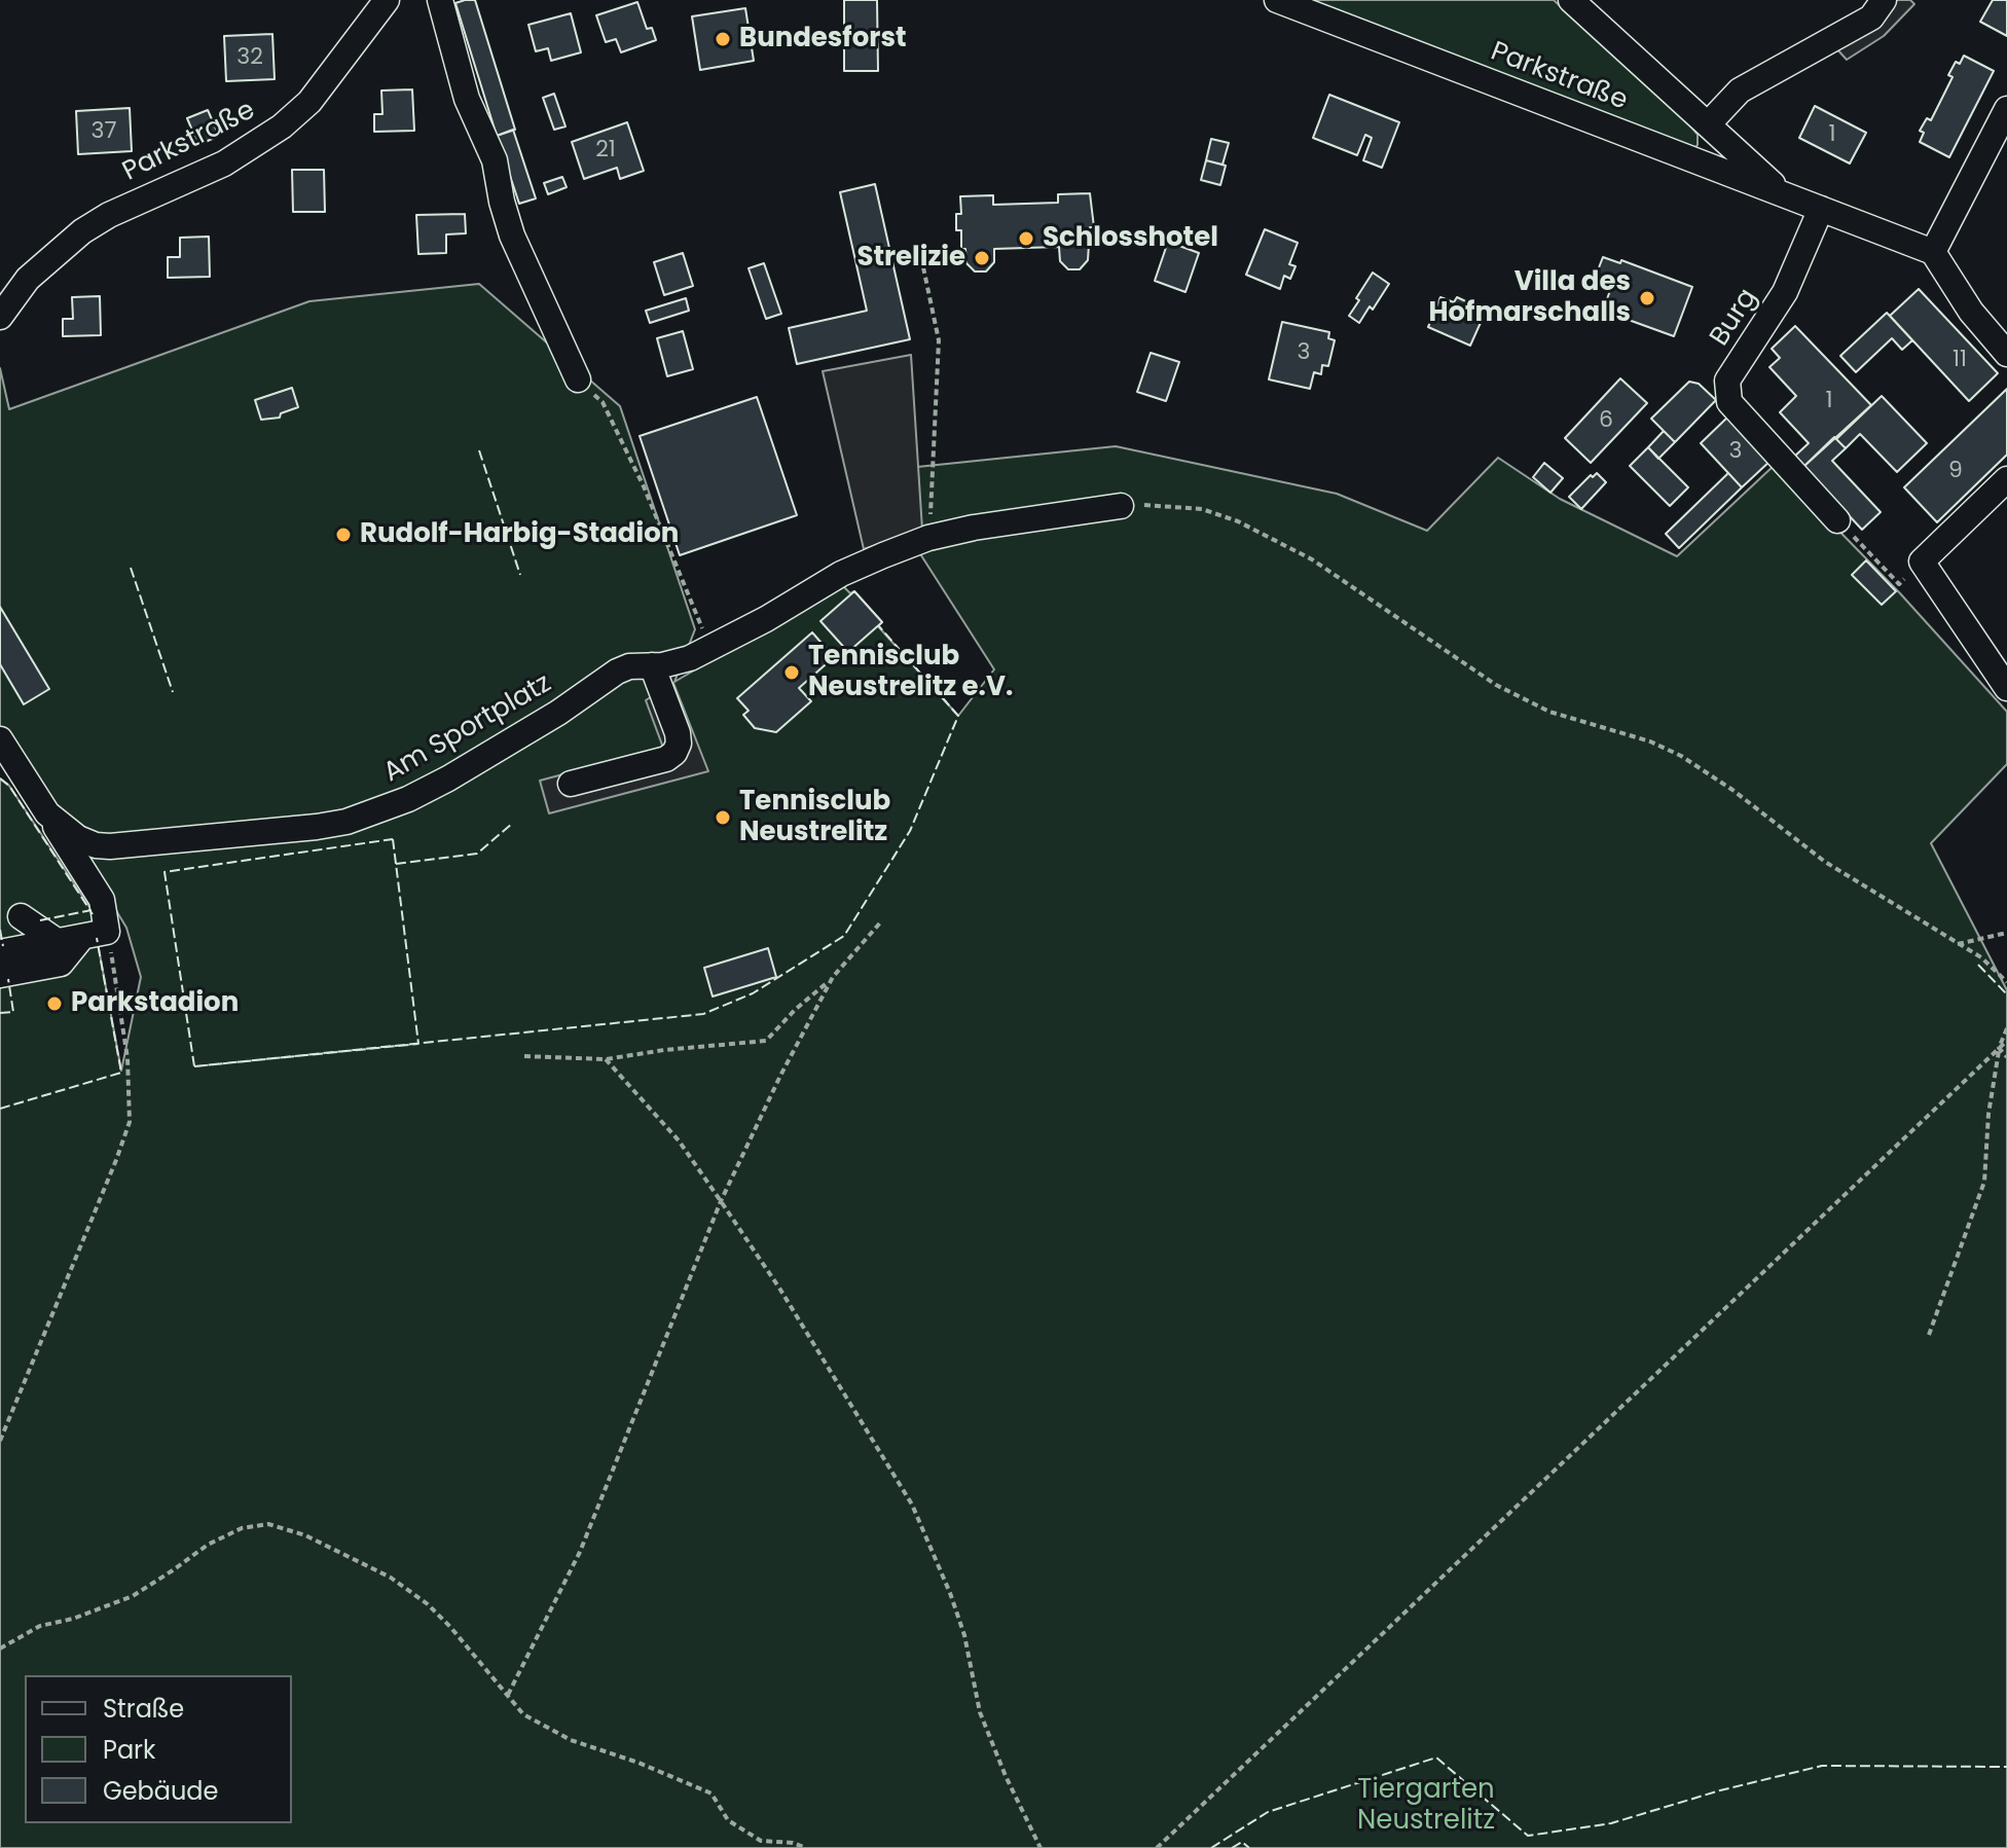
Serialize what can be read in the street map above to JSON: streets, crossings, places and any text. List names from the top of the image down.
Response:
{
  "streets": {
    "street": ["Parkstraße", "Burg", "Am Sportplatz"]
  },
  "crossings": [
    ["Parkstraße", "Burg"]
  ],
  "parks": ["Tiergarten Neustrelitz"],
  "places": [
    "Bundesforst",
    "Schlosshotel",
    "Strelizie",
    "Villa des Hofmarschalls",
    "Rudolf-Harbig-Stadion",
    "Tennisclub Neustrelitz e.V.",
    "Tennisclub Neustrelitz",
    "Parkstadion"
  ],
  "house_numbers": [
    "32",
    "37",
    "1",
    "21",
    "3",
    "11",
    "1",
    "6",
    "3",
    "9"
  ],
  "legend": ["Straße", "Park", "Gebäude"]
}
